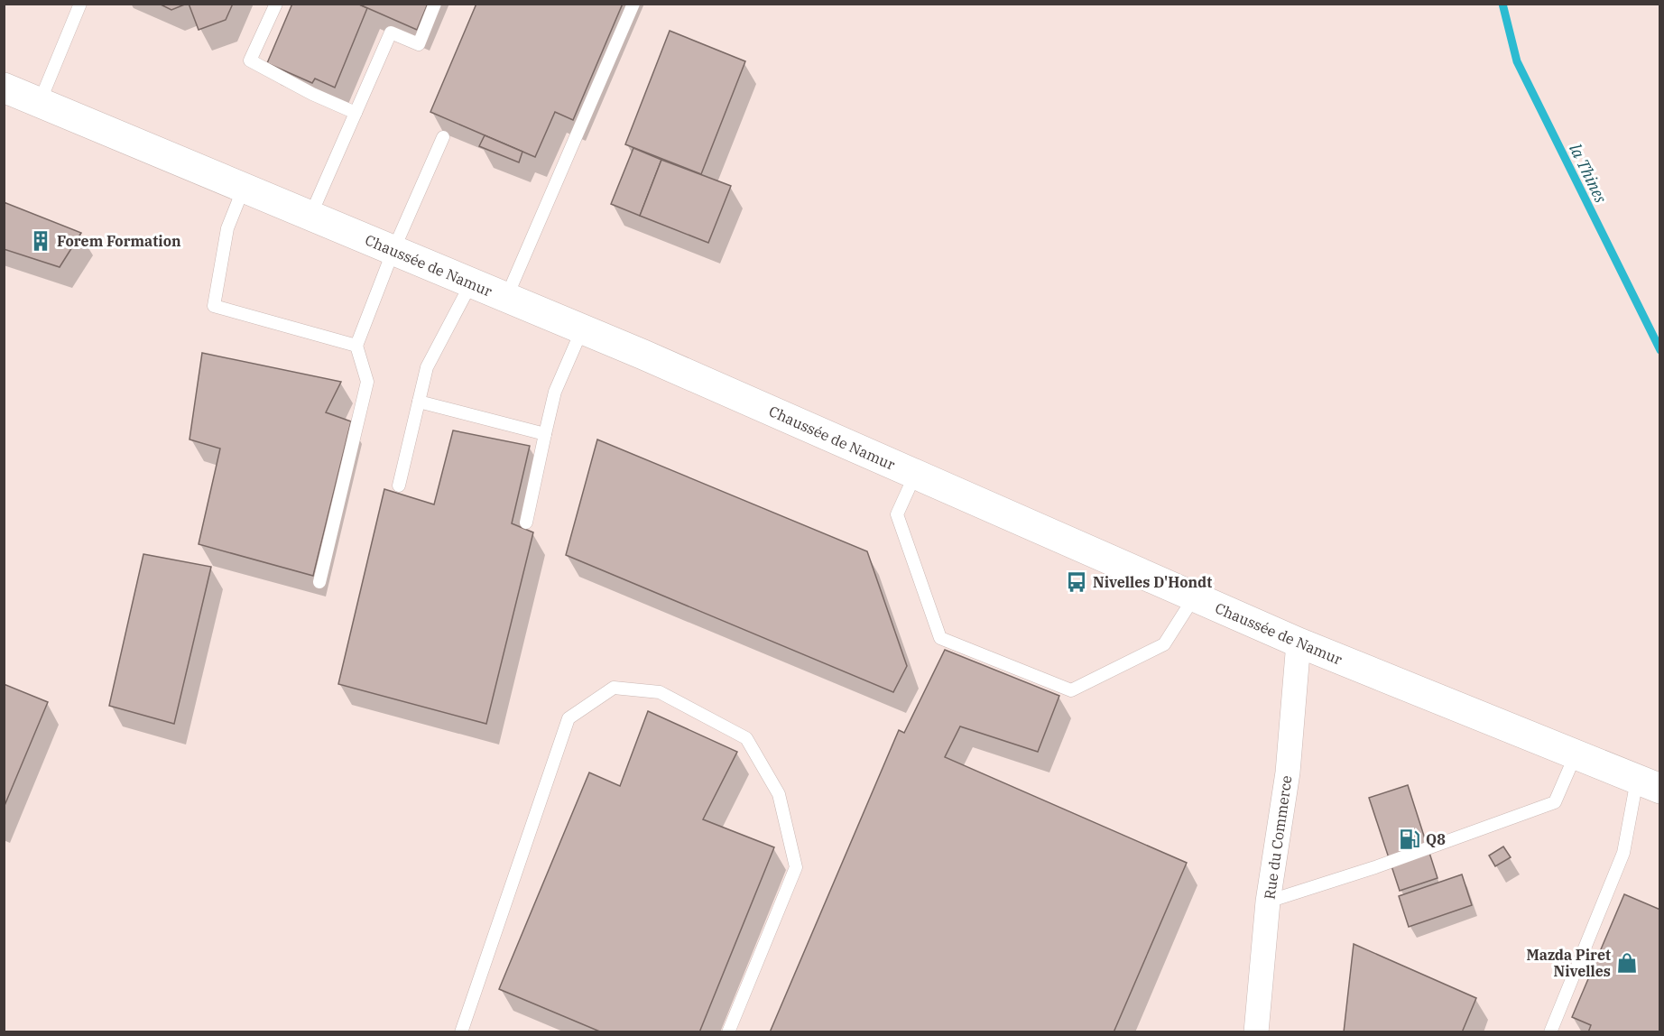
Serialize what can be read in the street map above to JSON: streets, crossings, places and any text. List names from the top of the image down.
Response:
{
  "streets": {
    "main road": ["Chaussée de Namur"],
    "street": ["Rue du Commerce"]
  },
  "crossings": [
    ["Chaussée de Namur", "Rue du Commerce"]
  ],
  "water": ["la Thines"],
  "places": {
    "building": ["Forem Formation"],
    "bus stop": ["Nivelles D'Hondt"],
    "fuel station": ["Q8"],
    "shop": ["Mazda Piret Nivelles"]
  }
}
